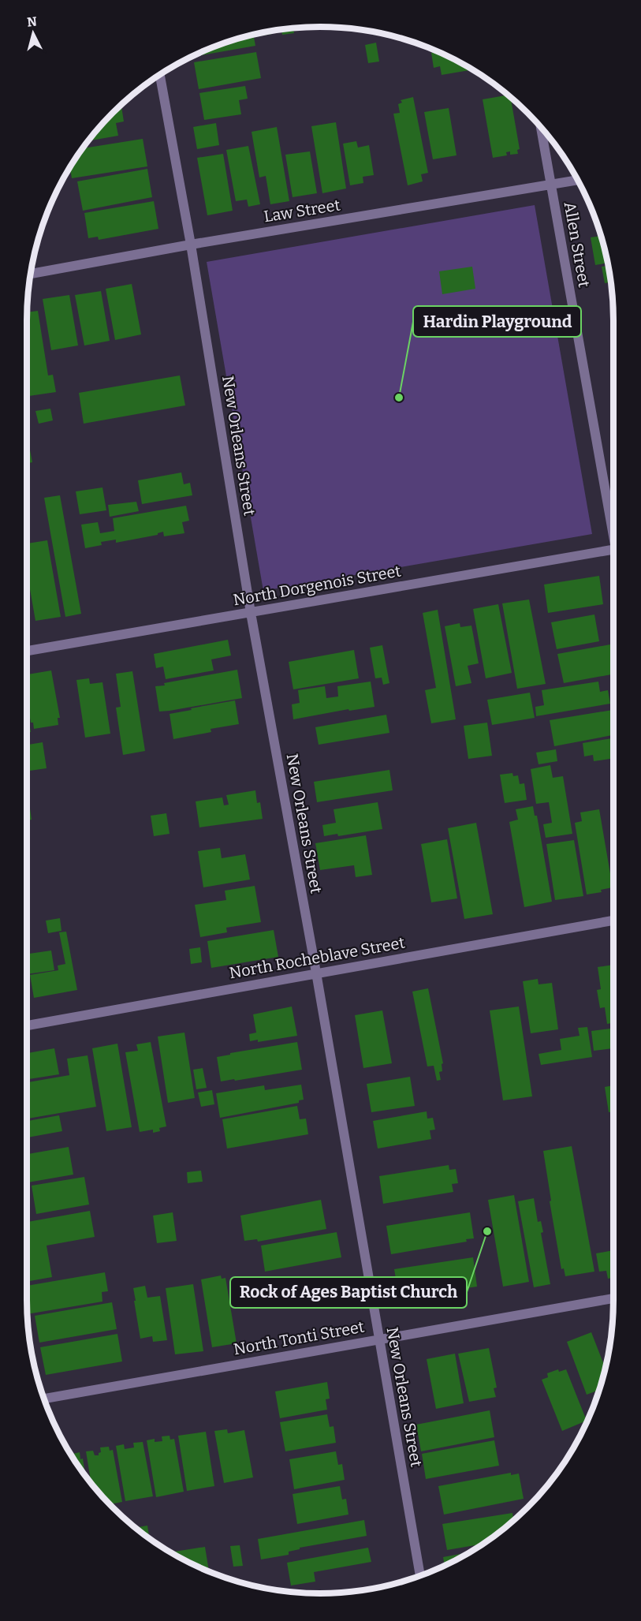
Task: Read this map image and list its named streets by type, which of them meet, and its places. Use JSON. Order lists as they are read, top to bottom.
{
  "streets": {
    "street": [
      "Law Street",
      "Allen Street",
      "New Orleans Street",
      "North Dorgenois Street",
      "North Rocheblave Street",
      "North Tonti Street"
    ]
  },
  "crossings": [
    ["Law Street", "Allen Street"],
    ["Law Street", "New Orleans Street"],
    ["New Orleans Street", "North Dorgenois Street"],
    ["New Orleans Street", "North Rocheblave Street"],
    ["New Orleans Street", "North Tonti Street"]
  ],
  "places": ["Hardin Playground", "Rock of Ages Baptist Church"],
  "north": "top"
}
